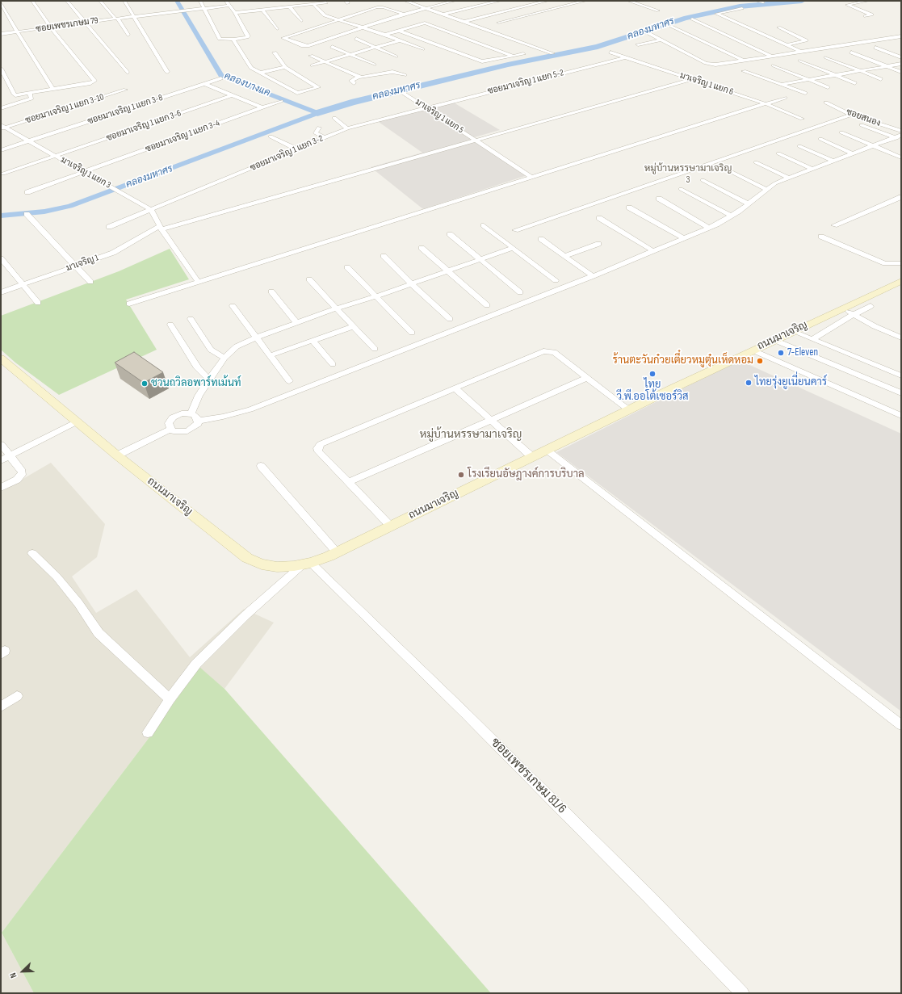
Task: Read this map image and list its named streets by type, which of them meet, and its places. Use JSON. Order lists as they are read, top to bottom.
{
  "streets": {
    "main road": ["ถนนมาเจริญ"],
    "street": [
      "ซอยเพชรเกษม 79",
      "ซอยมาเจริญ 1 แยก 5-2",
      "มาเจริญ 1 แยก 6",
      "ซอยมาเจริญ 1 แยก 3-10",
      "ซอยมาเจริญ 1 แยก 3-8",
      "มาเจริญ 1 แยก 5",
      "ซอยสนอง",
      "ซอยมาเจริญ 1 แยก 3-6",
      "ซอยมาเจริญ 1 แยก 3-4",
      "ซอยมาเจริญ 1 แยก 3-2",
      "มาเจริญ 1 แยก 3",
      "มาเจริญ 1",
      "ซอยเพชรเกษม 81/6"
    ]
  },
  "crossings": [
    ["ซอยมาเจริญ 1 แยก 5-2", "มาเจริญ 1 แยก 6"],
    ["ซอยมาเจริญ 1 แยก 5-2", "มาเจริญ 1 แยก 5"],
    ["ซอยมาเจริญ 1 แยก 5-2", "ซอยมาเจริญ 1 แยก 3-2"],
    ["มาเจริญ 1 แยก 6", "มาเจริญ 1"],
    ["ซอยมาเจริญ 1 แยก 3-10", "มาเจริญ 1 แยก 3"],
    ["ซอยมาเจริญ 1 แยก 3-8", "มาเจริญ 1 แยก 3"],
    ["มาเจริญ 1 แยก 5", "ซอยมาเจริญ 1 แยก 3-2"],
    ["มาเจริญ 1 แยก 5", "มาเจริญ 1"],
    ["ซอยมาเจริญ 1 แยก 3-6", "มาเจริญ 1 แยก 3"],
    ["ซอยมาเจริญ 1 แยก 3-4", "มาเจริญ 1 แยก 3"],
    ["ซอยมาเจริญ 1 แยก 3-2", "มาเจริญ 1 แยก 3"],
    ["ถนนมาเจริญ", "ซอยเพชรเกษม 81/6"]
  ],
  "districts": ["หมู่บ้านหรรษามาเจริญ 3", "หมู่บ้านหรรษามาเจริญ"],
  "water": ["คลองมหาศร", "คลองบางแค"],
  "places": [
    "7-Eleven",
    "ร้านตะวันก๋วยเตี๋ยวหมูตุ๋นเห็ดหอม",
    "ไทย วี.พี.ออโต้เซอร์วิส",
    "ไทยรุ่งยูเนี่ยนคาร์",
    "ชวนถวิลอพาร์ทเม้นท์",
    "โรงเรียนอัษฎางค์การบริบาล"
  ],
  "north": "bottom left"
}
